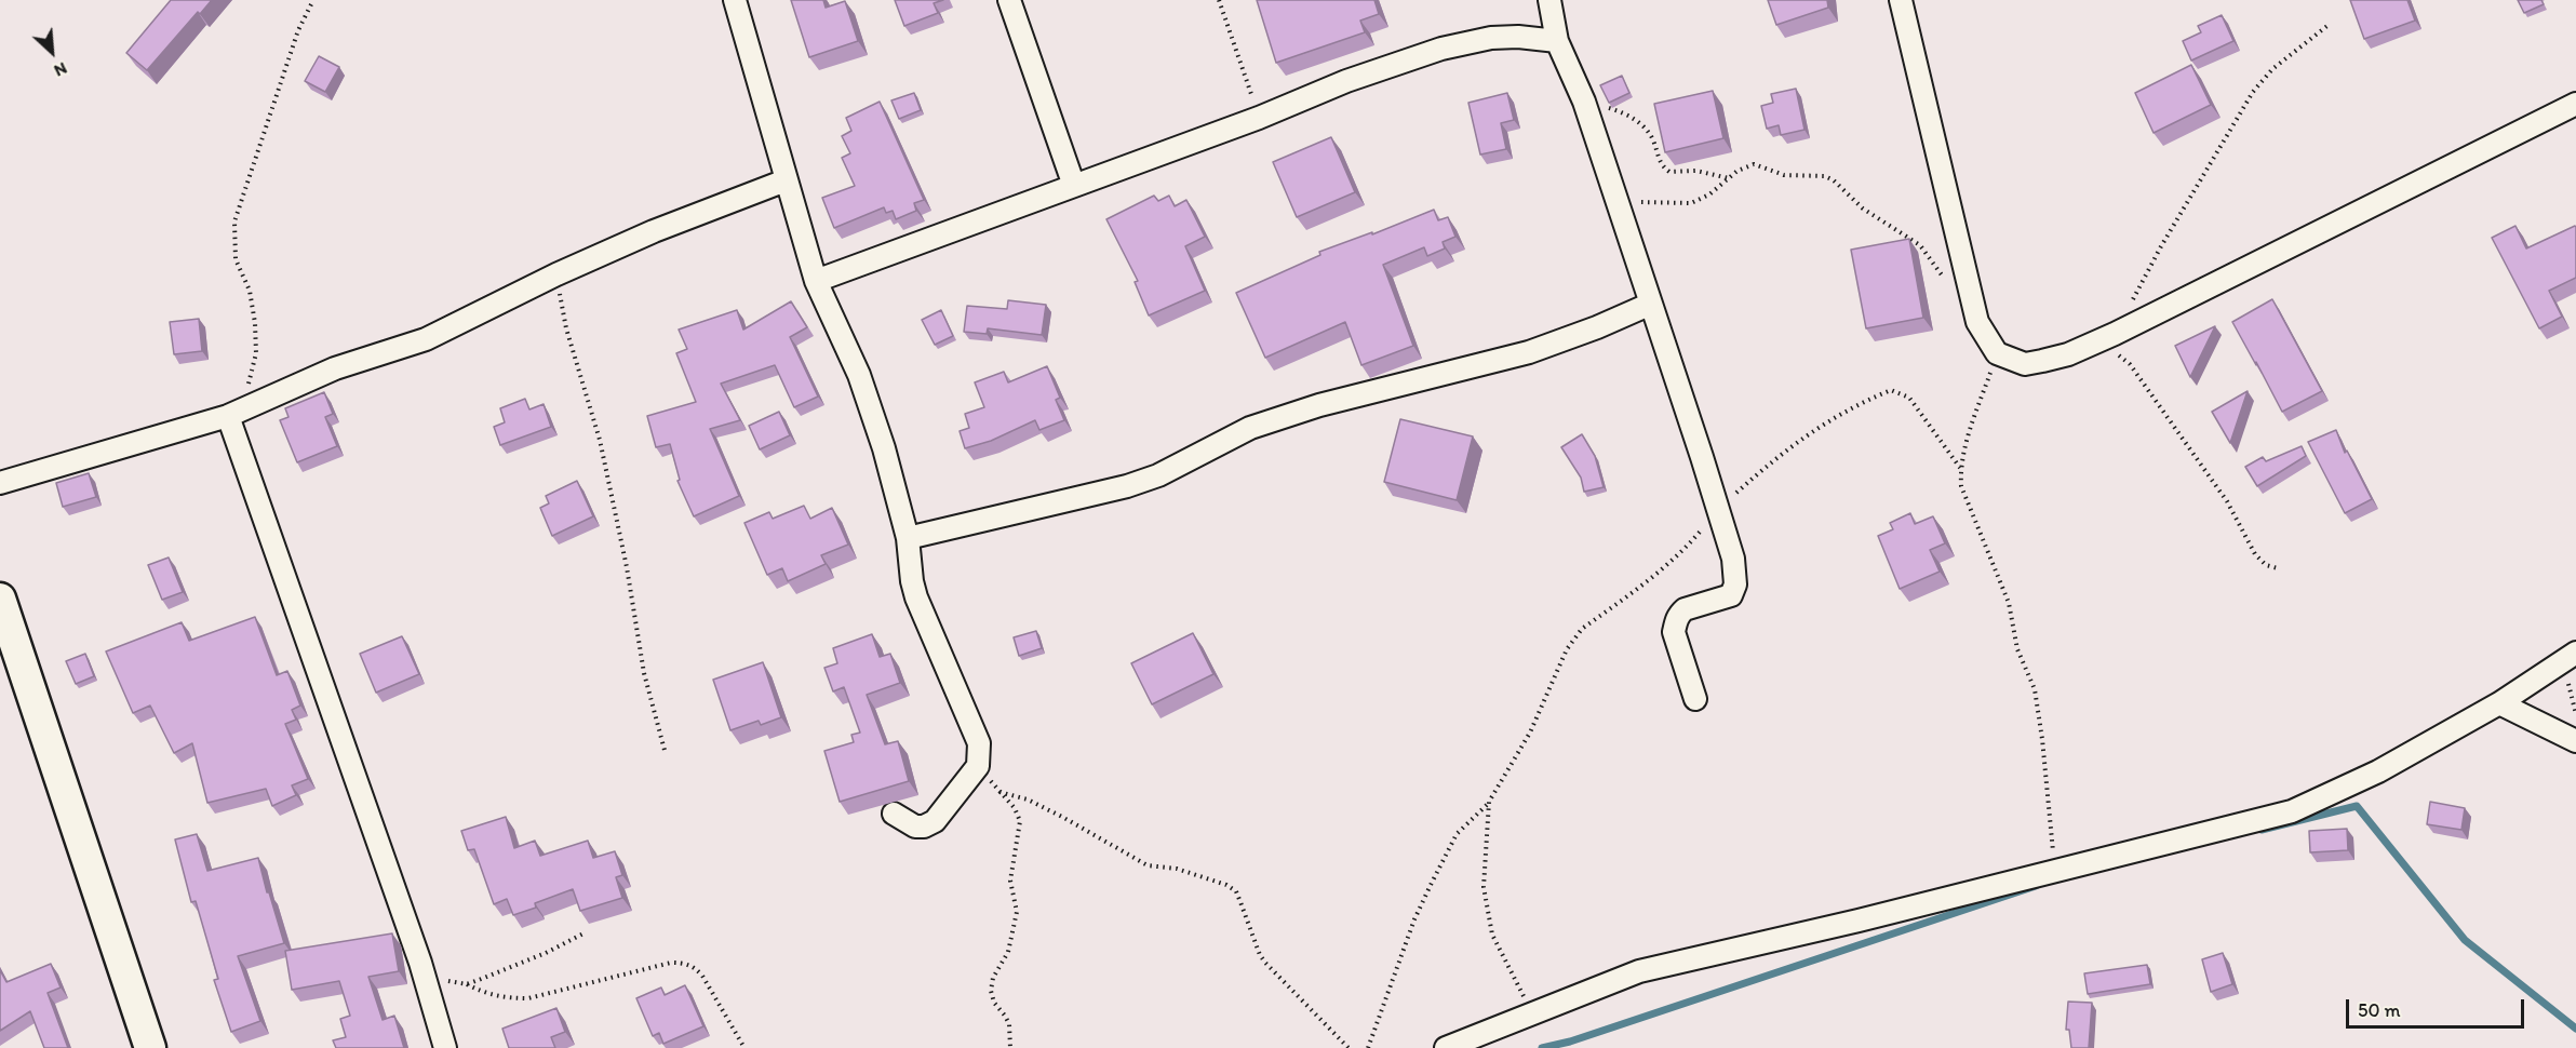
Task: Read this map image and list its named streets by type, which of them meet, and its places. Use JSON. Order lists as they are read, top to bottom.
{
  "scale_bar": "50 m",
  "north": "bottom right"
}
